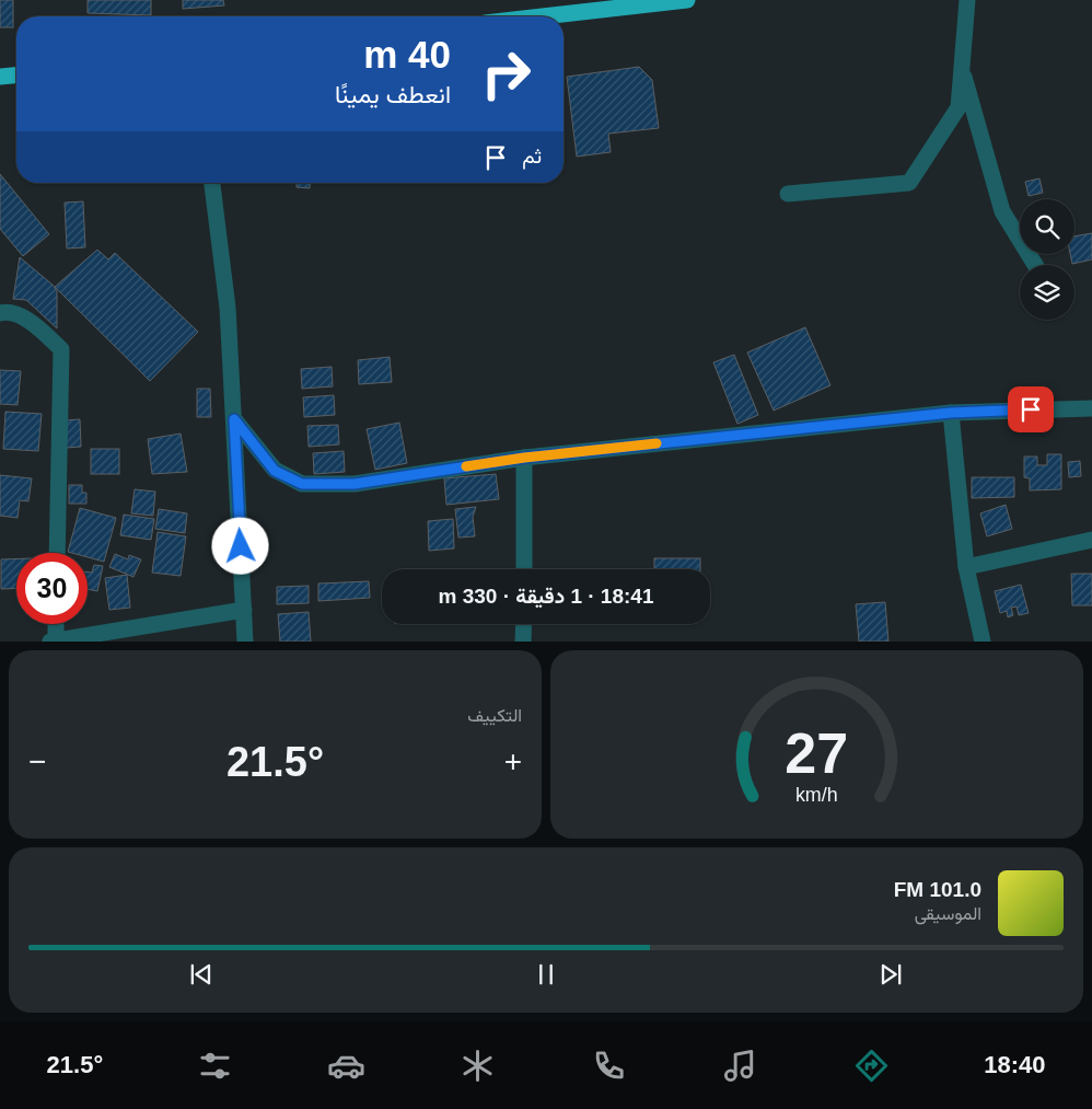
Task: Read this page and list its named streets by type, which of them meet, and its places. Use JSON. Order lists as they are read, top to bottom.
{
  "page": {
    "turn": ["40 m", "انعطف يمينًا"],
    "then": "ثم",
    "limit": "30",
    "trip": "18:41 · 1 دقيقة · 330 m",
    "tile": "التكييف",
    "heat": ["−", "21.5°", "+"],
    "song": ["101.0 FM", "الموسيقى"],
    "tabs": ["18:40", "21.5°"],
    "gauge": ["27", "km/h"]
  }
}
